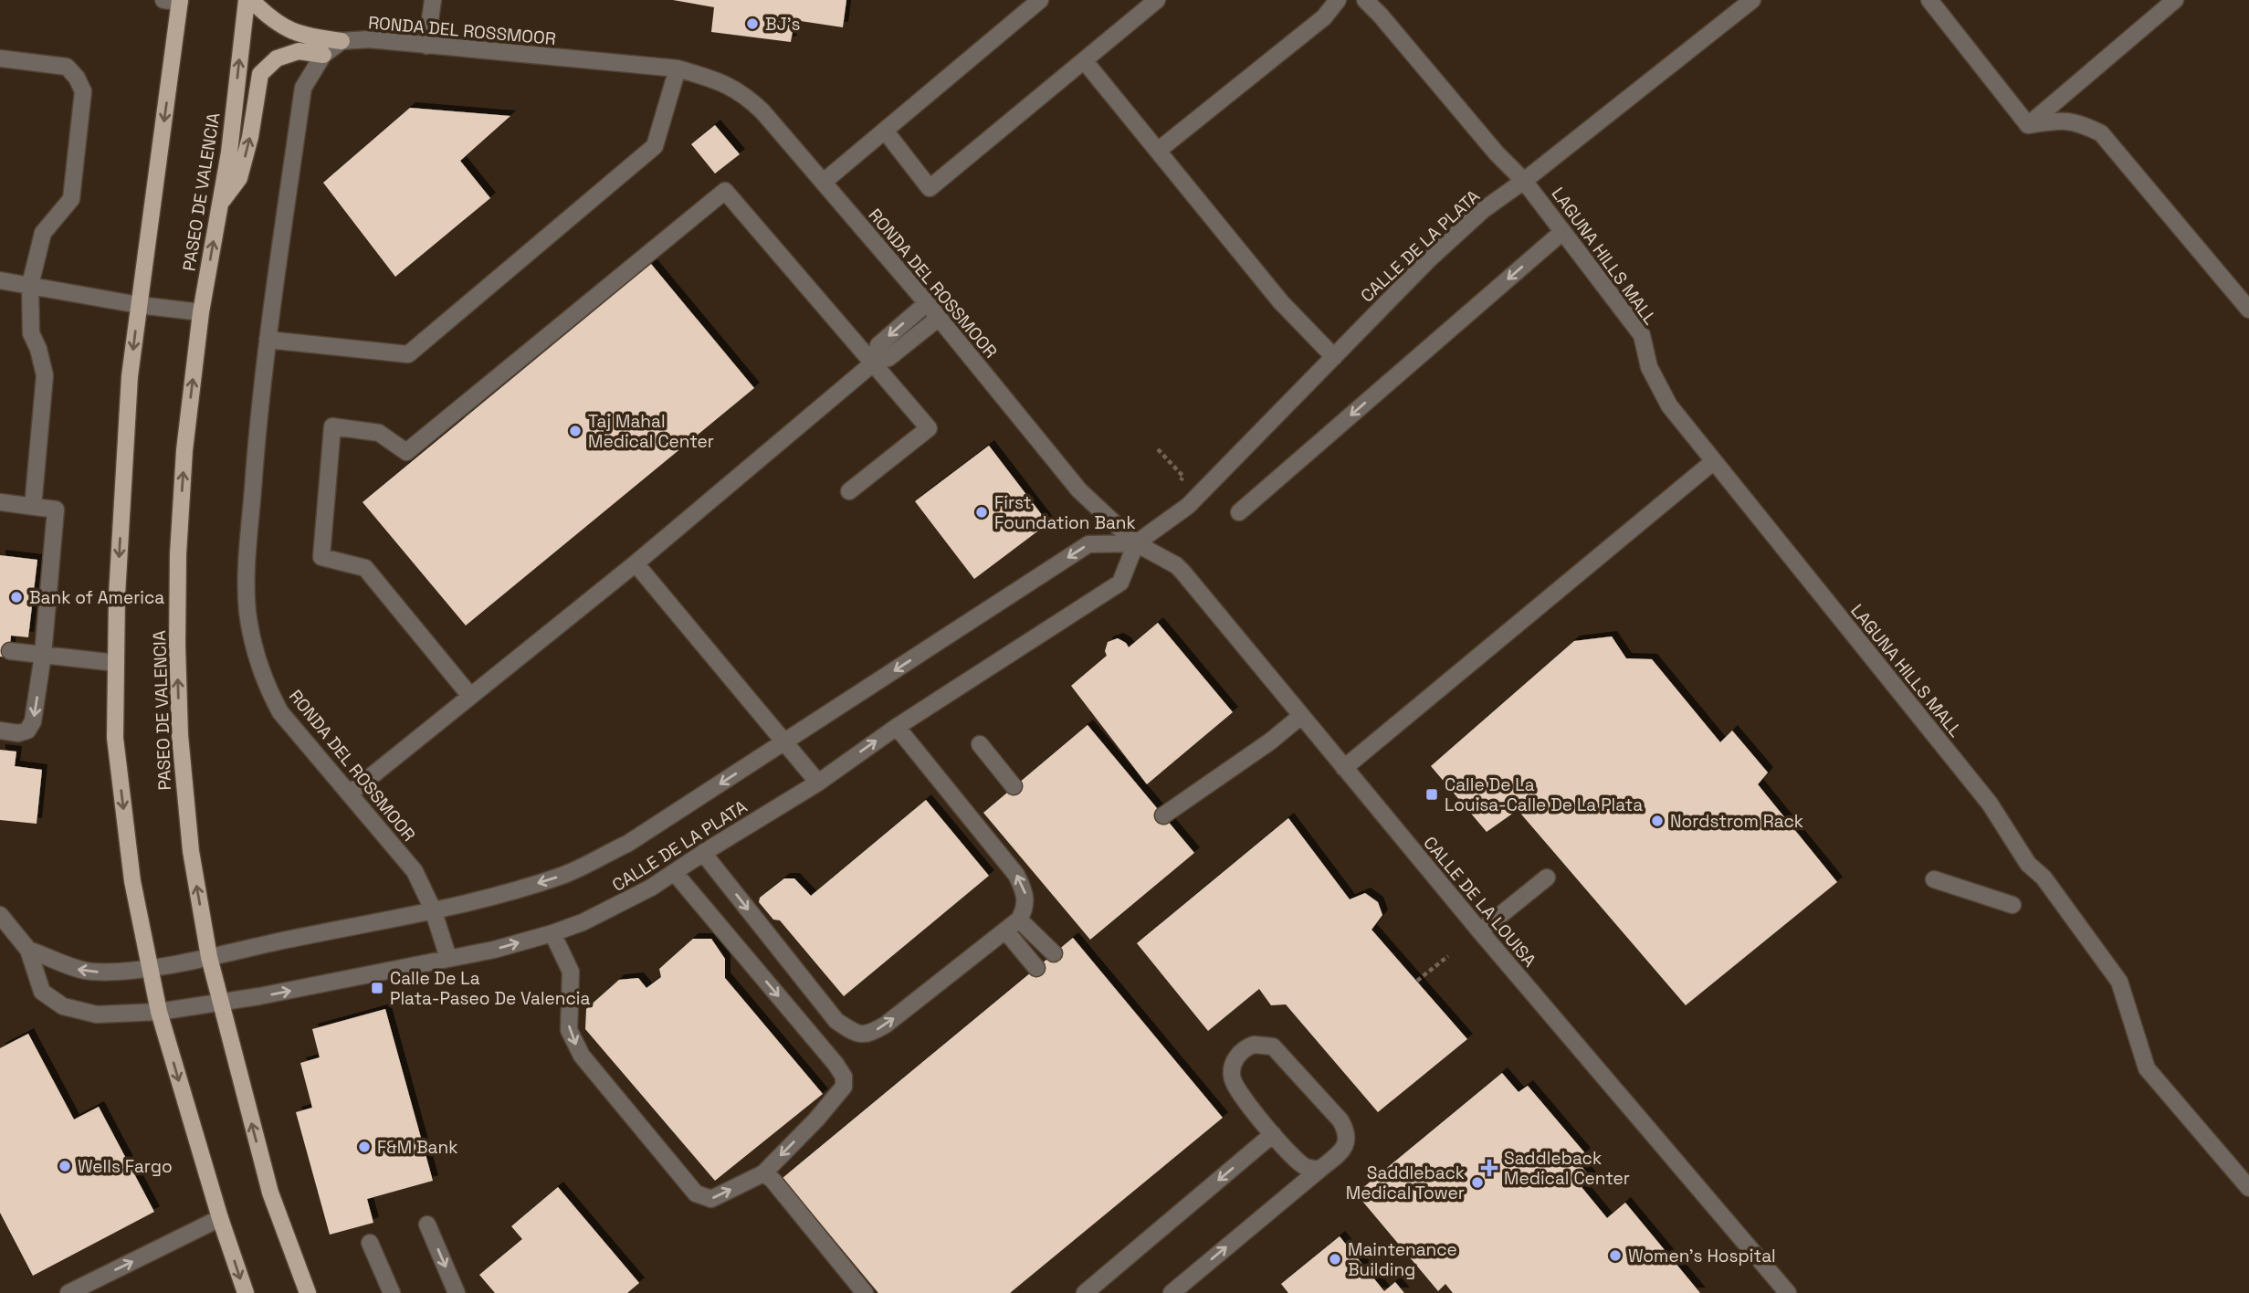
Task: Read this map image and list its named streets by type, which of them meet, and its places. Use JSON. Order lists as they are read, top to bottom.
{
  "streets": {
    "main road": ["PASEO DE VALENCIA"],
    "street": [
      "RONDA DEL ROSSMOOR",
      "CALLE DE LA PLATA",
      "LAGUNA HILLS MALL",
      "CALLE DE LA LOUISA"
    ]
  },
  "crossings": [
    ["RONDA DEL ROSSMOOR", "CALLE DE LA PLATA"],
    ["RONDA DEL ROSSMOOR", "CALLE DE LA LOUISA"],
    ["PASEO DE VALENCIA", "CALLE DE LA PLATA"],
    ["CALLE DE LA PLATA", "LAGUNA HILLS MALL"],
    ["CALLE DE LA PLATA", "CALLE DE LA LOUISA"]
  ],
  "places": {
    "other": [
      "BJ's",
      "Taj Mahal Medical Center",
      "First Foundation Bank",
      "Bank of America",
      "Nordstrom Rack",
      "F&M Bank",
      "Wells Fargo",
      "Saddleback Medical Tower",
      "Women's Hospital",
      "Maintenance Building"
    ],
    "transit": ["Calle De La Louisa-Calle De La Plata", "Calle De La Plata-Paseo De Valencia"],
    "health": ["Saddleback Medical Center"]
  }
}
